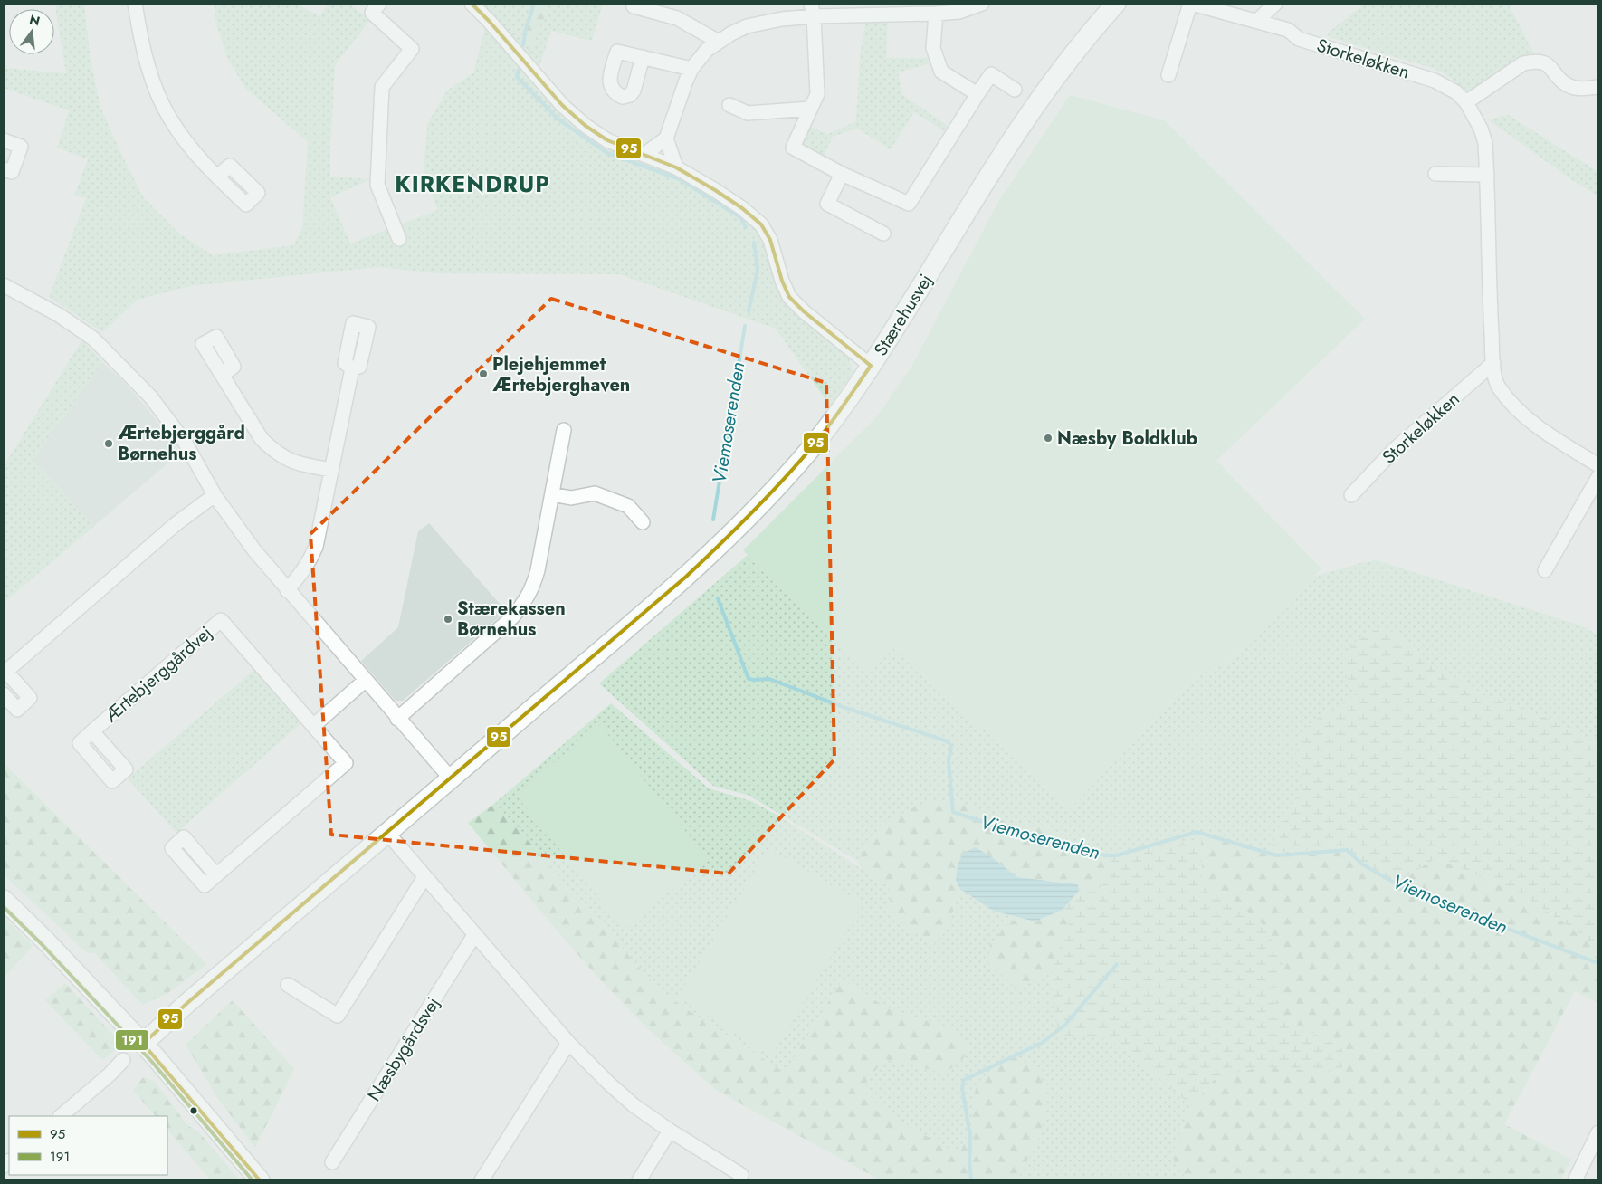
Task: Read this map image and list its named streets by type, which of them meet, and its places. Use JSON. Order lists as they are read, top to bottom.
{
  "streets": {
    "street": [
      "Storkeløkken",
      "Stærehusvej",
      "Ærtebjerggårdvej",
      "Næsbygårdsvej"
    ]
  },
  "districts": ["KIRKENDRUP"],
  "water": ["Viemoserenden"],
  "places": [
    "Plejehjemmet Ærtebjerghaven",
    "Næsby Boldklub",
    "Ærtebjerggård Børnehus",
    "Stærekassen Børnehus"
  ],
  "lines": ["transit line 95", "transit line 191"],
  "legend": ["95", "191"],
  "north": "top"
}
